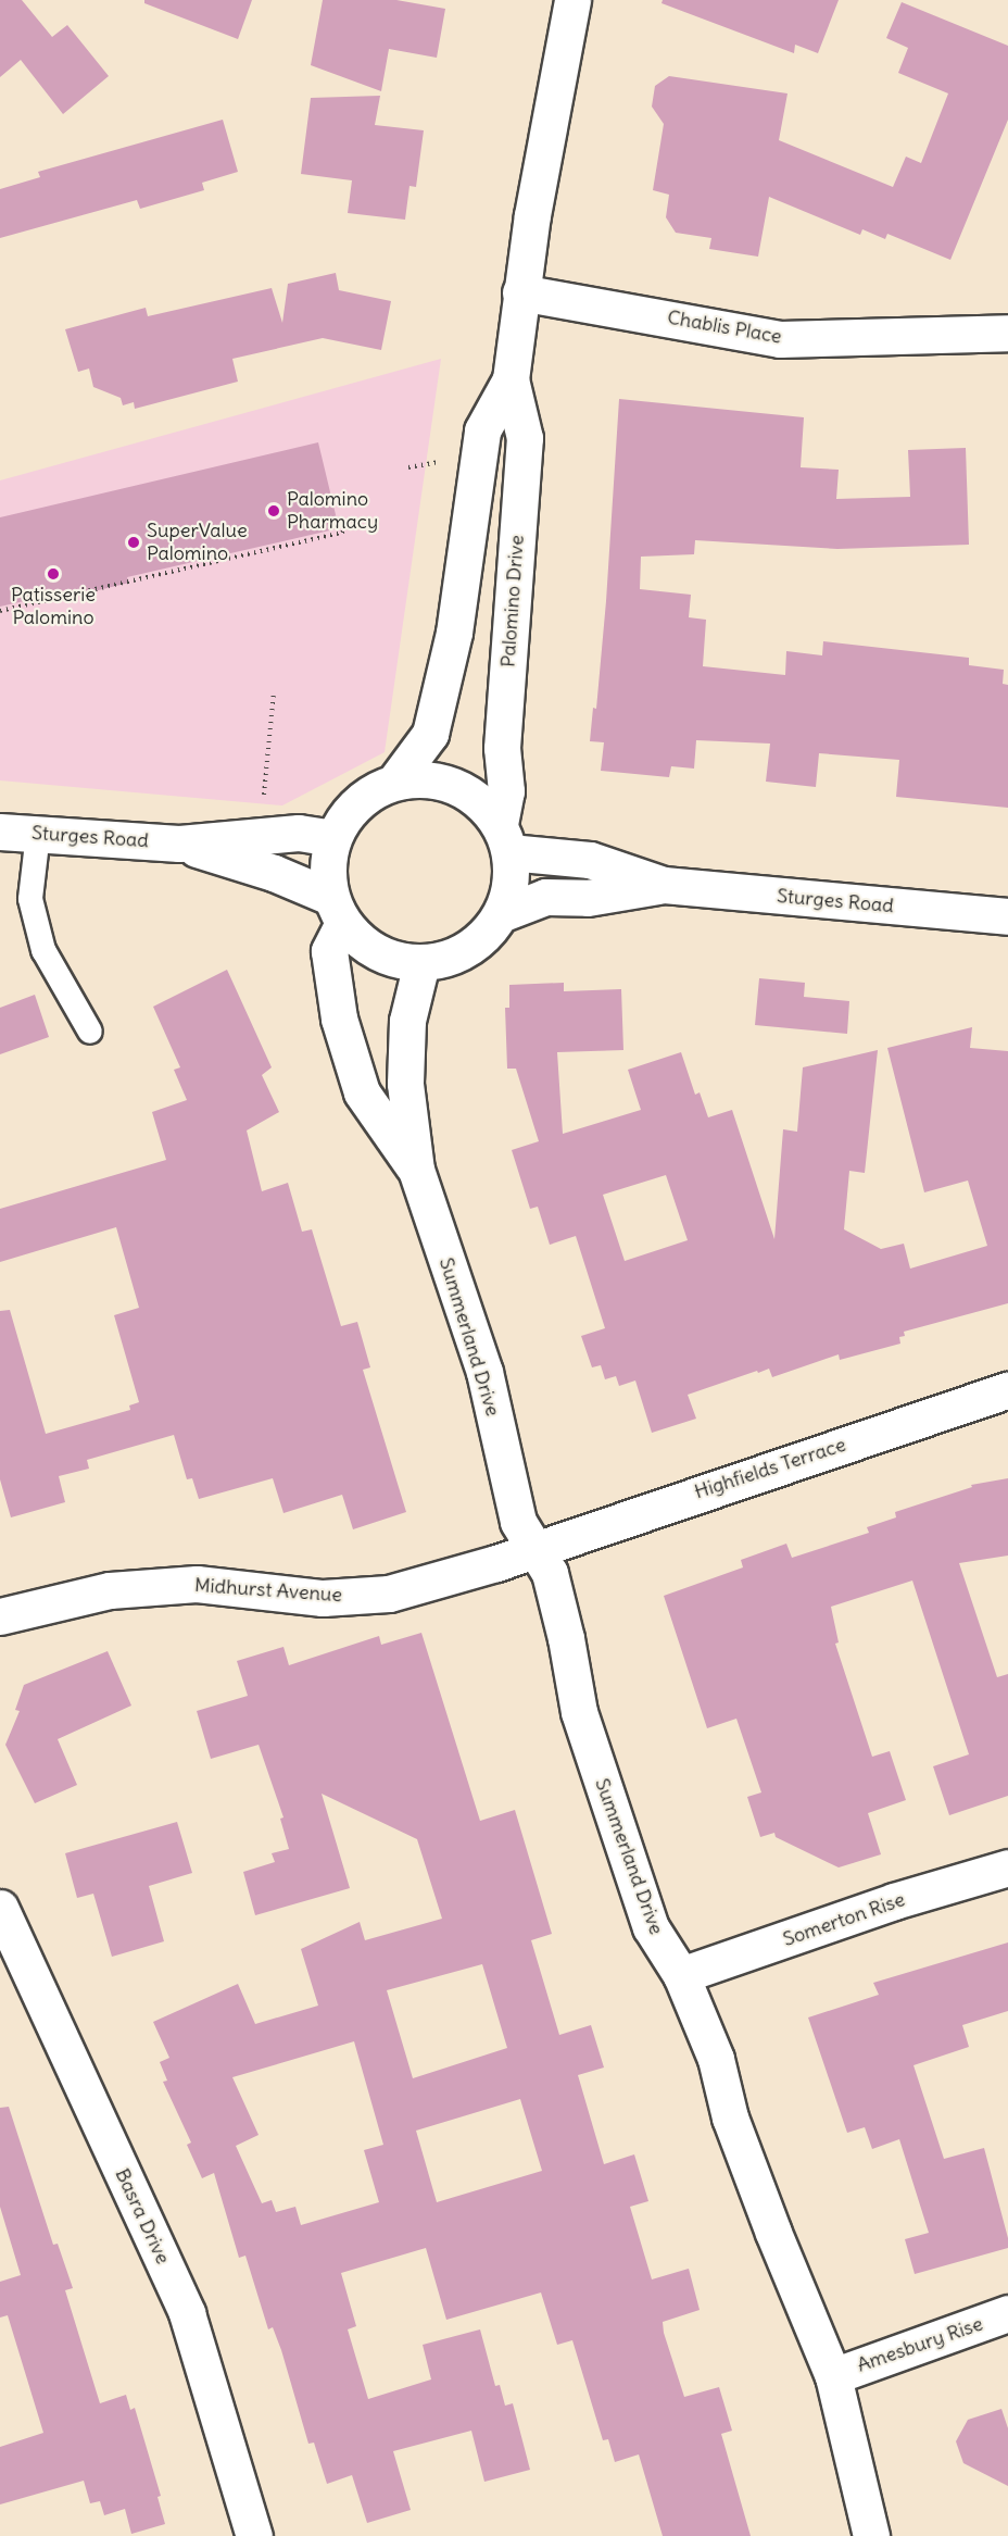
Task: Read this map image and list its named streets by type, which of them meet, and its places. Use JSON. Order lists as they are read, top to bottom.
{
  "streets": {
    "main road": [
      "Chablis Place",
      "Palomino Drive",
      "Sturges Road",
      "Summerland Drive",
      "Highfields Terrace",
      "Midhurst Avenue",
      "Somerton Rise",
      "Basra Drive",
      "Amesbury Rise"
    ]
  },
  "crossings": [
    ["Chablis Place", "Palomino Drive"],
    ["Palomino Drive", "Sturges Road"],
    ["Palomino Drive", "Summerland Drive"],
    ["Sturges Road", "Summerland Drive"],
    ["Summerland Drive", "Highfields Terrace"],
    ["Summerland Drive", "Midhurst Avenue"],
    ["Summerland Drive", "Somerton Rise"],
    ["Summerland Drive", "Amesbury Rise"],
    ["Highfields Terrace", "Midhurst Avenue"]
  ],
  "places": ["Palomino Pharmacy", "SuperValue Palomino", "Patisserie Palomino"]
}
